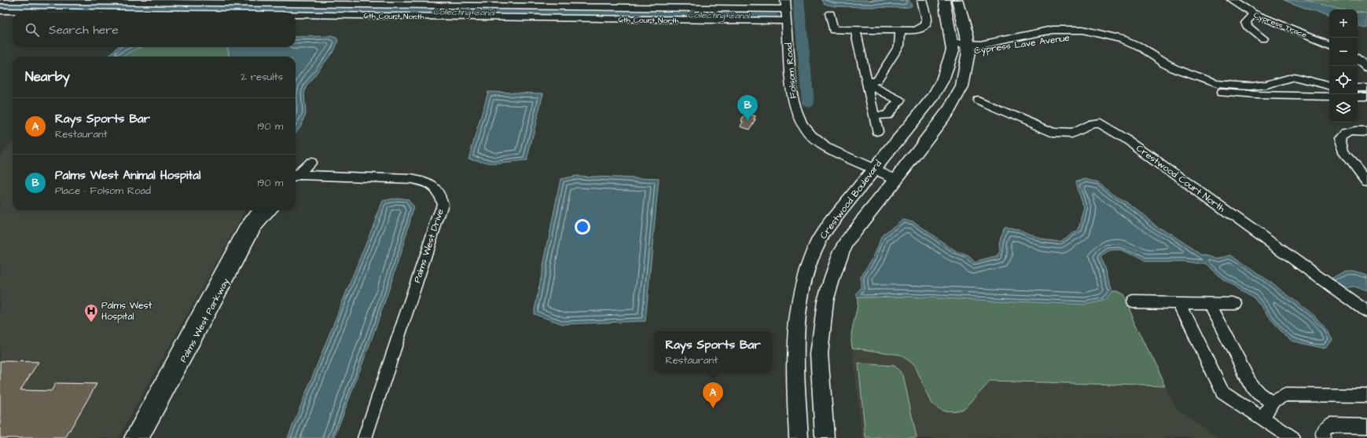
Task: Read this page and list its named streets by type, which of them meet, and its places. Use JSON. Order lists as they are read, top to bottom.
{
  "streets": {
    "main road": ["Crestwood Boulevard"],
    "street": [
      "6th Court North",
      "Cypress Trace",
      "Cypress Lave Avenue",
      "Folsom Road",
      "Crestwood Court North",
      "Palms West Drive",
      "Palms West Parkway"
    ]
  },
  "crossings": [
    ["6th Court North", "Folsom Road"],
    ["Cypress Lave Avenue", "Crestwood Boulevard"],
    ["Folsom Road", "Crestwood Boulevard"]
  ],
  "water": ["Collecting Canal"],
  "places": {
    "hospital": ["Palms West Hospital"]
  },
  "page": {
    "map_buttons": ["+", "−"],
    "search": "Search here",
    "heading": ["Nearby", "2 results"],
    "pins": ["B", "A"],
    "list": [
      {
        "mark": "A",
        "name": "Rays Sports Bar",
        "note": "Restaurant",
        "value": "190 m"
      },
      {
        "mark": "B",
        "name": "Palms West Animal Hospital",
        "note": "Place · Folsom Road",
        "value": "190 m"
      }
    ],
    "popup": ["Rays Sports Bar", "Restaurant"]
  }
}
